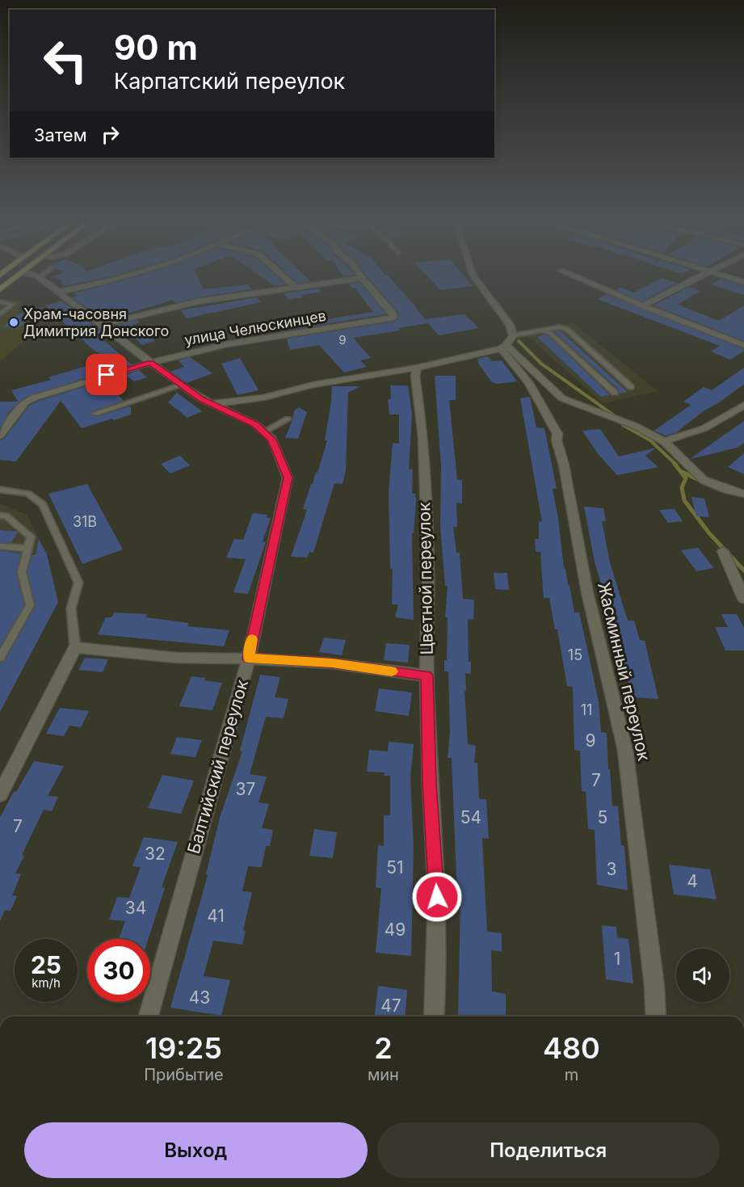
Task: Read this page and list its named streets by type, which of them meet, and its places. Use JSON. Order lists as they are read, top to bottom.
{
  "streets": {
    "street": [
      "улица Челюскинцев",
      "Цветной переулок",
      "Жасминный переулок",
      "Балтийский переулок"
    ]
  },
  "crossings": [
    ["улица Челюскинцев", "Балтийский переулок"]
  ],
  "places": ["Храм-часовня Димитрия Донского"],
  "house_numbers": [
    "9",
    "31В",
    "15",
    "11",
    "9",
    "7",
    "37",
    "54",
    "5",
    "7",
    "32",
    "51",
    "3",
    "4",
    "34",
    "41",
    "49",
    "1",
    "43",
    "47"
  ],
  "page": {
    "turn": ["90 m", "Карпатский переулок"],
    "then": "Затем",
    "speed": "25 km/h",
    "limit": "30",
    "eta": [
      "19:25",
      "Прибытие",
      "2",
      "мин",
      "480",
      "m"
    ],
    "buttons": ["Выход", "Поделиться"]
  }
}
